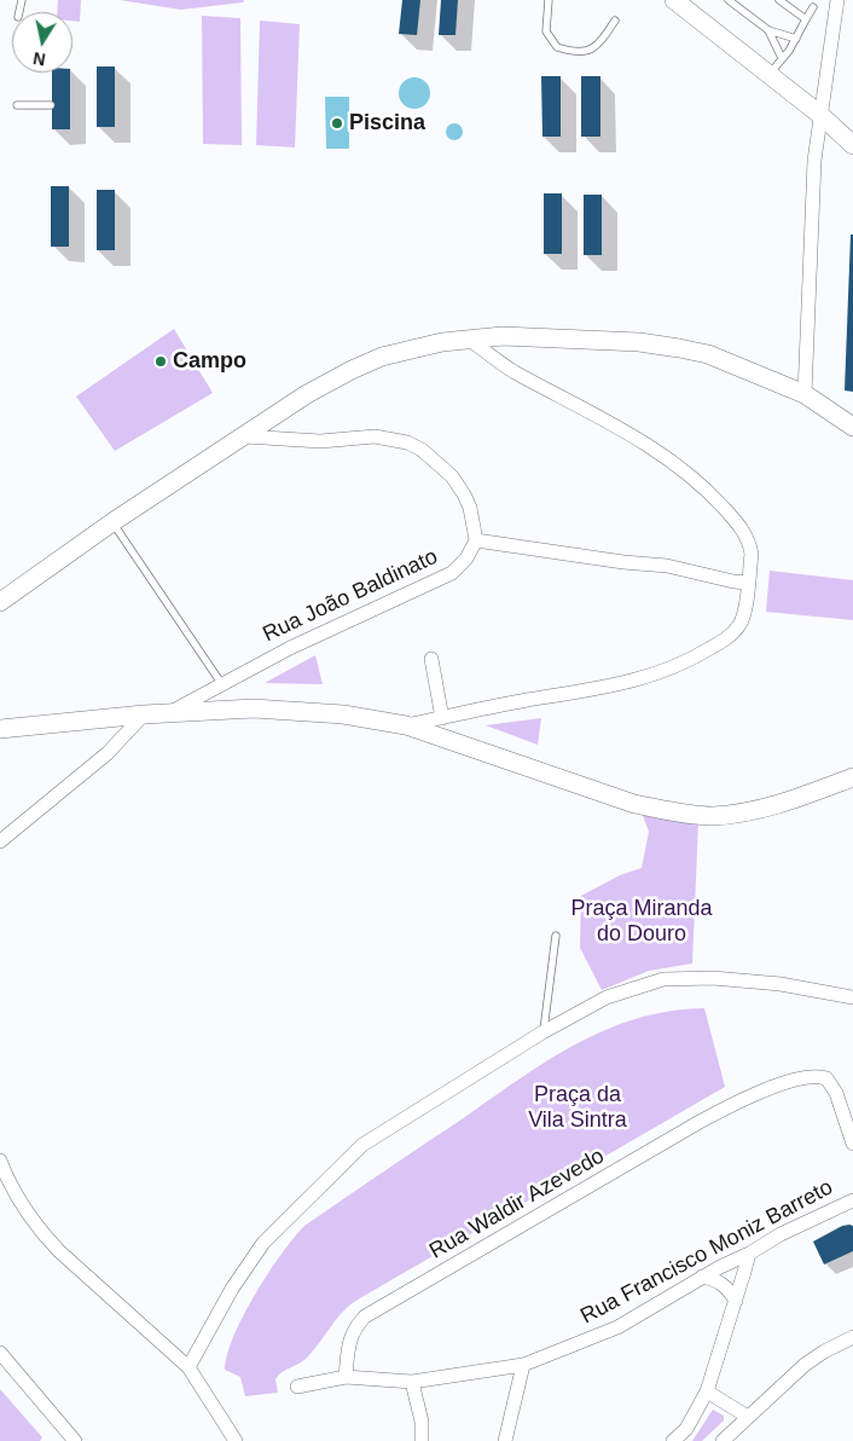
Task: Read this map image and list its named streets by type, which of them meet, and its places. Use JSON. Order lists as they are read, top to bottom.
{
  "streets": {
    "street": ["Rua João Baldinato", "Rua Waldir Azevedo", "Rua Francisco Moniz Barreto"]
  },
  "crossings": [
    ["Rua Waldir Azevedo", "Rua Francisco Moniz Barreto"]
  ],
  "parks": ["Praça Miranda do Douro", "Praça da Vila Sintra"],
  "places": ["Piscina", "Campo"],
  "north": "bottom"
}
